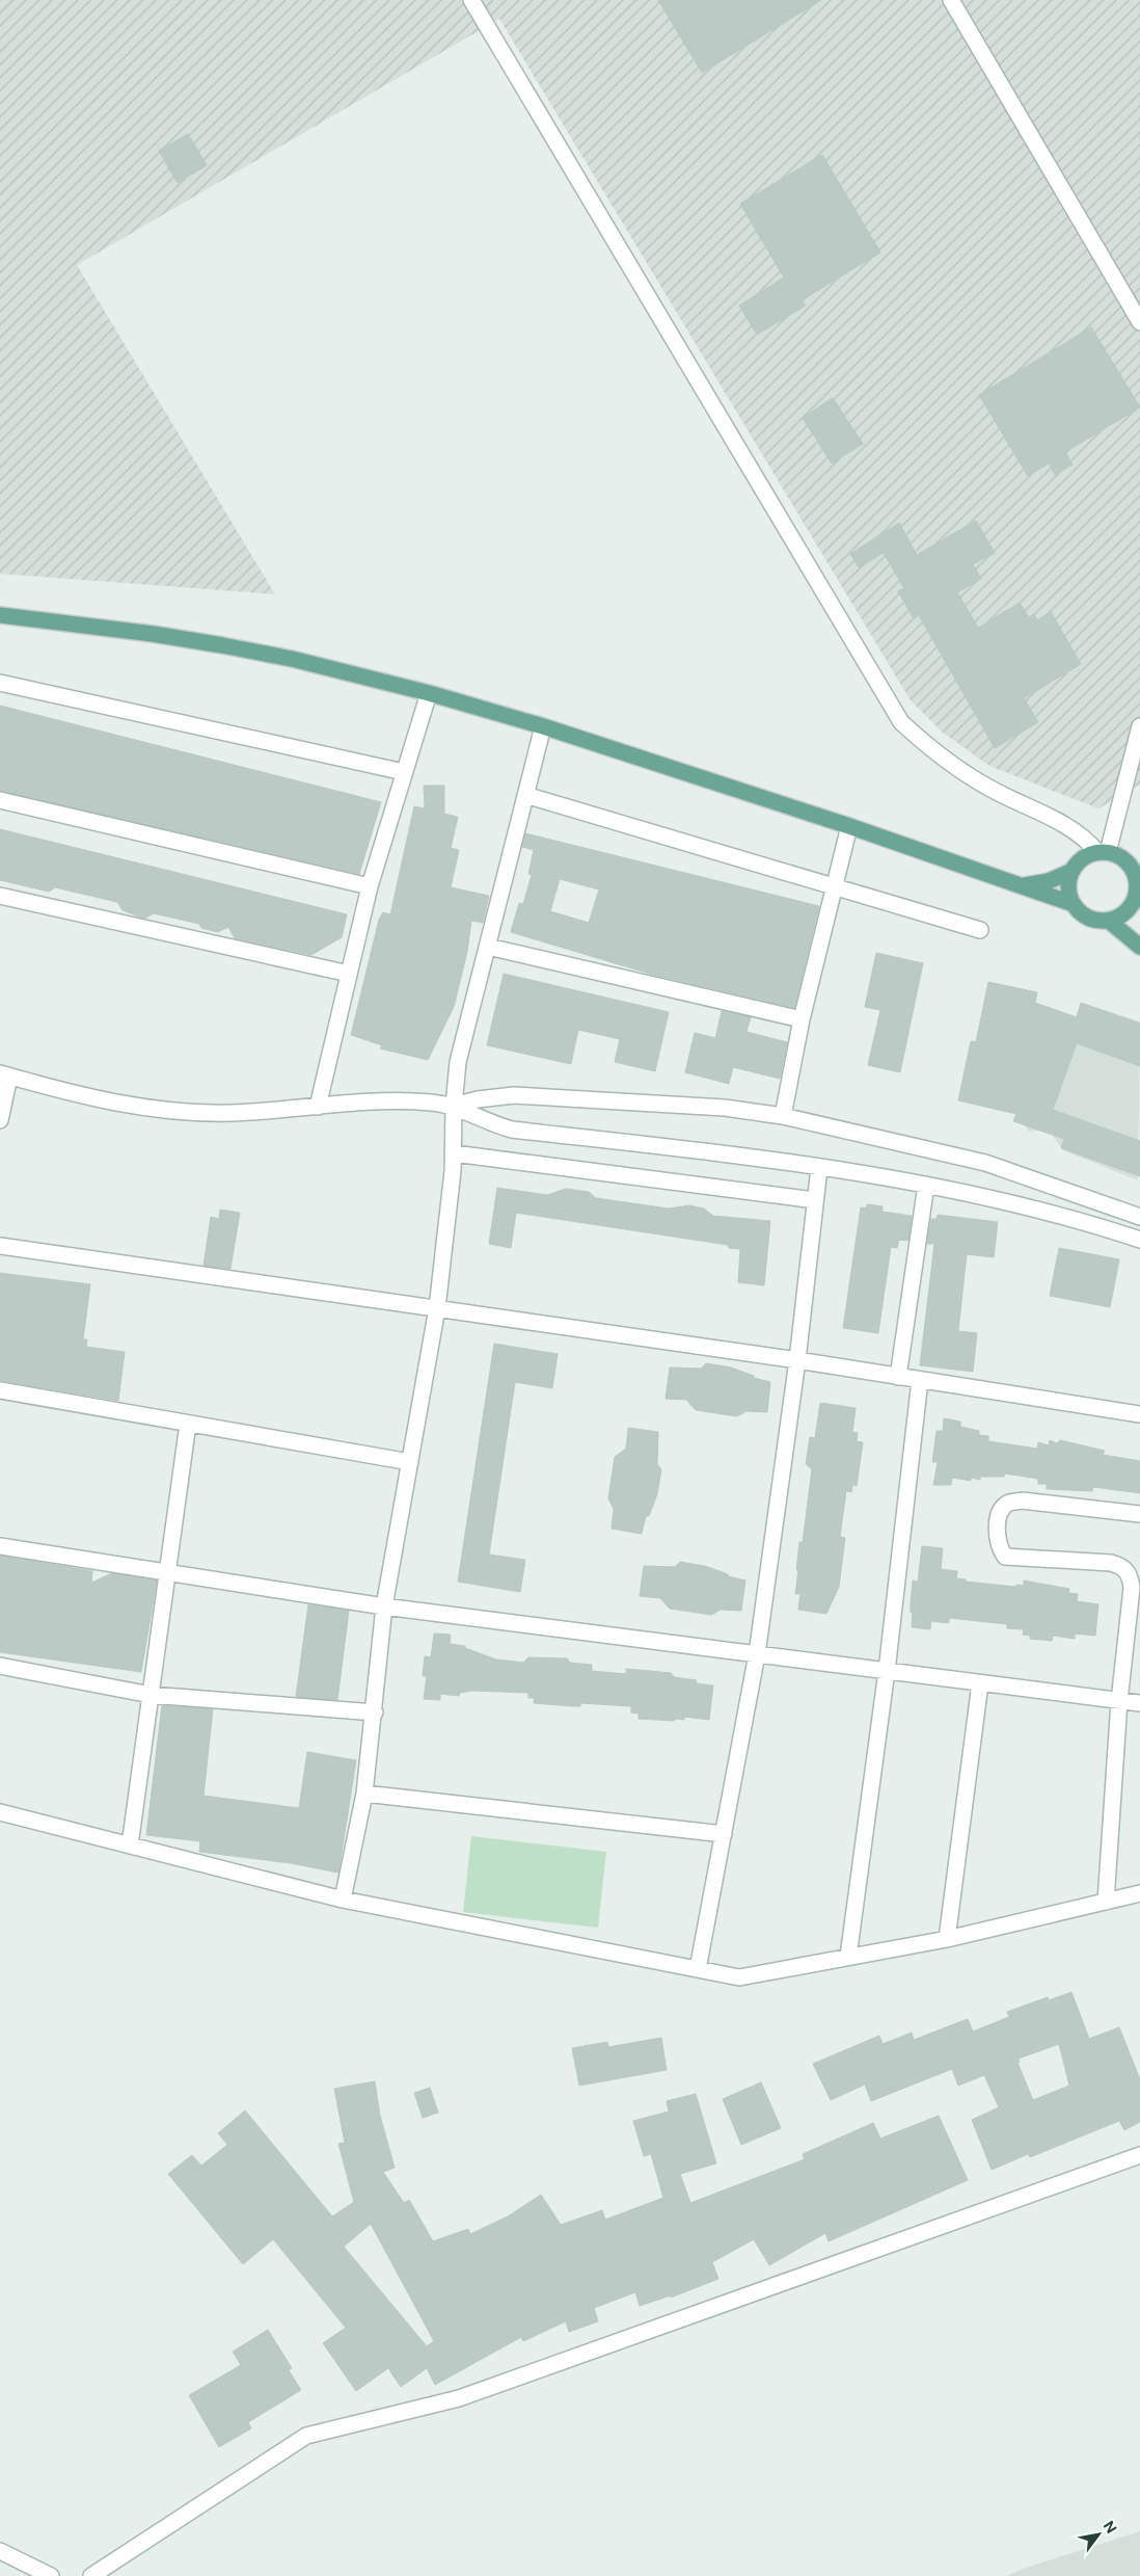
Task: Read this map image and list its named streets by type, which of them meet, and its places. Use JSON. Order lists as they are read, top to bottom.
{
  "north": "top right"
}
